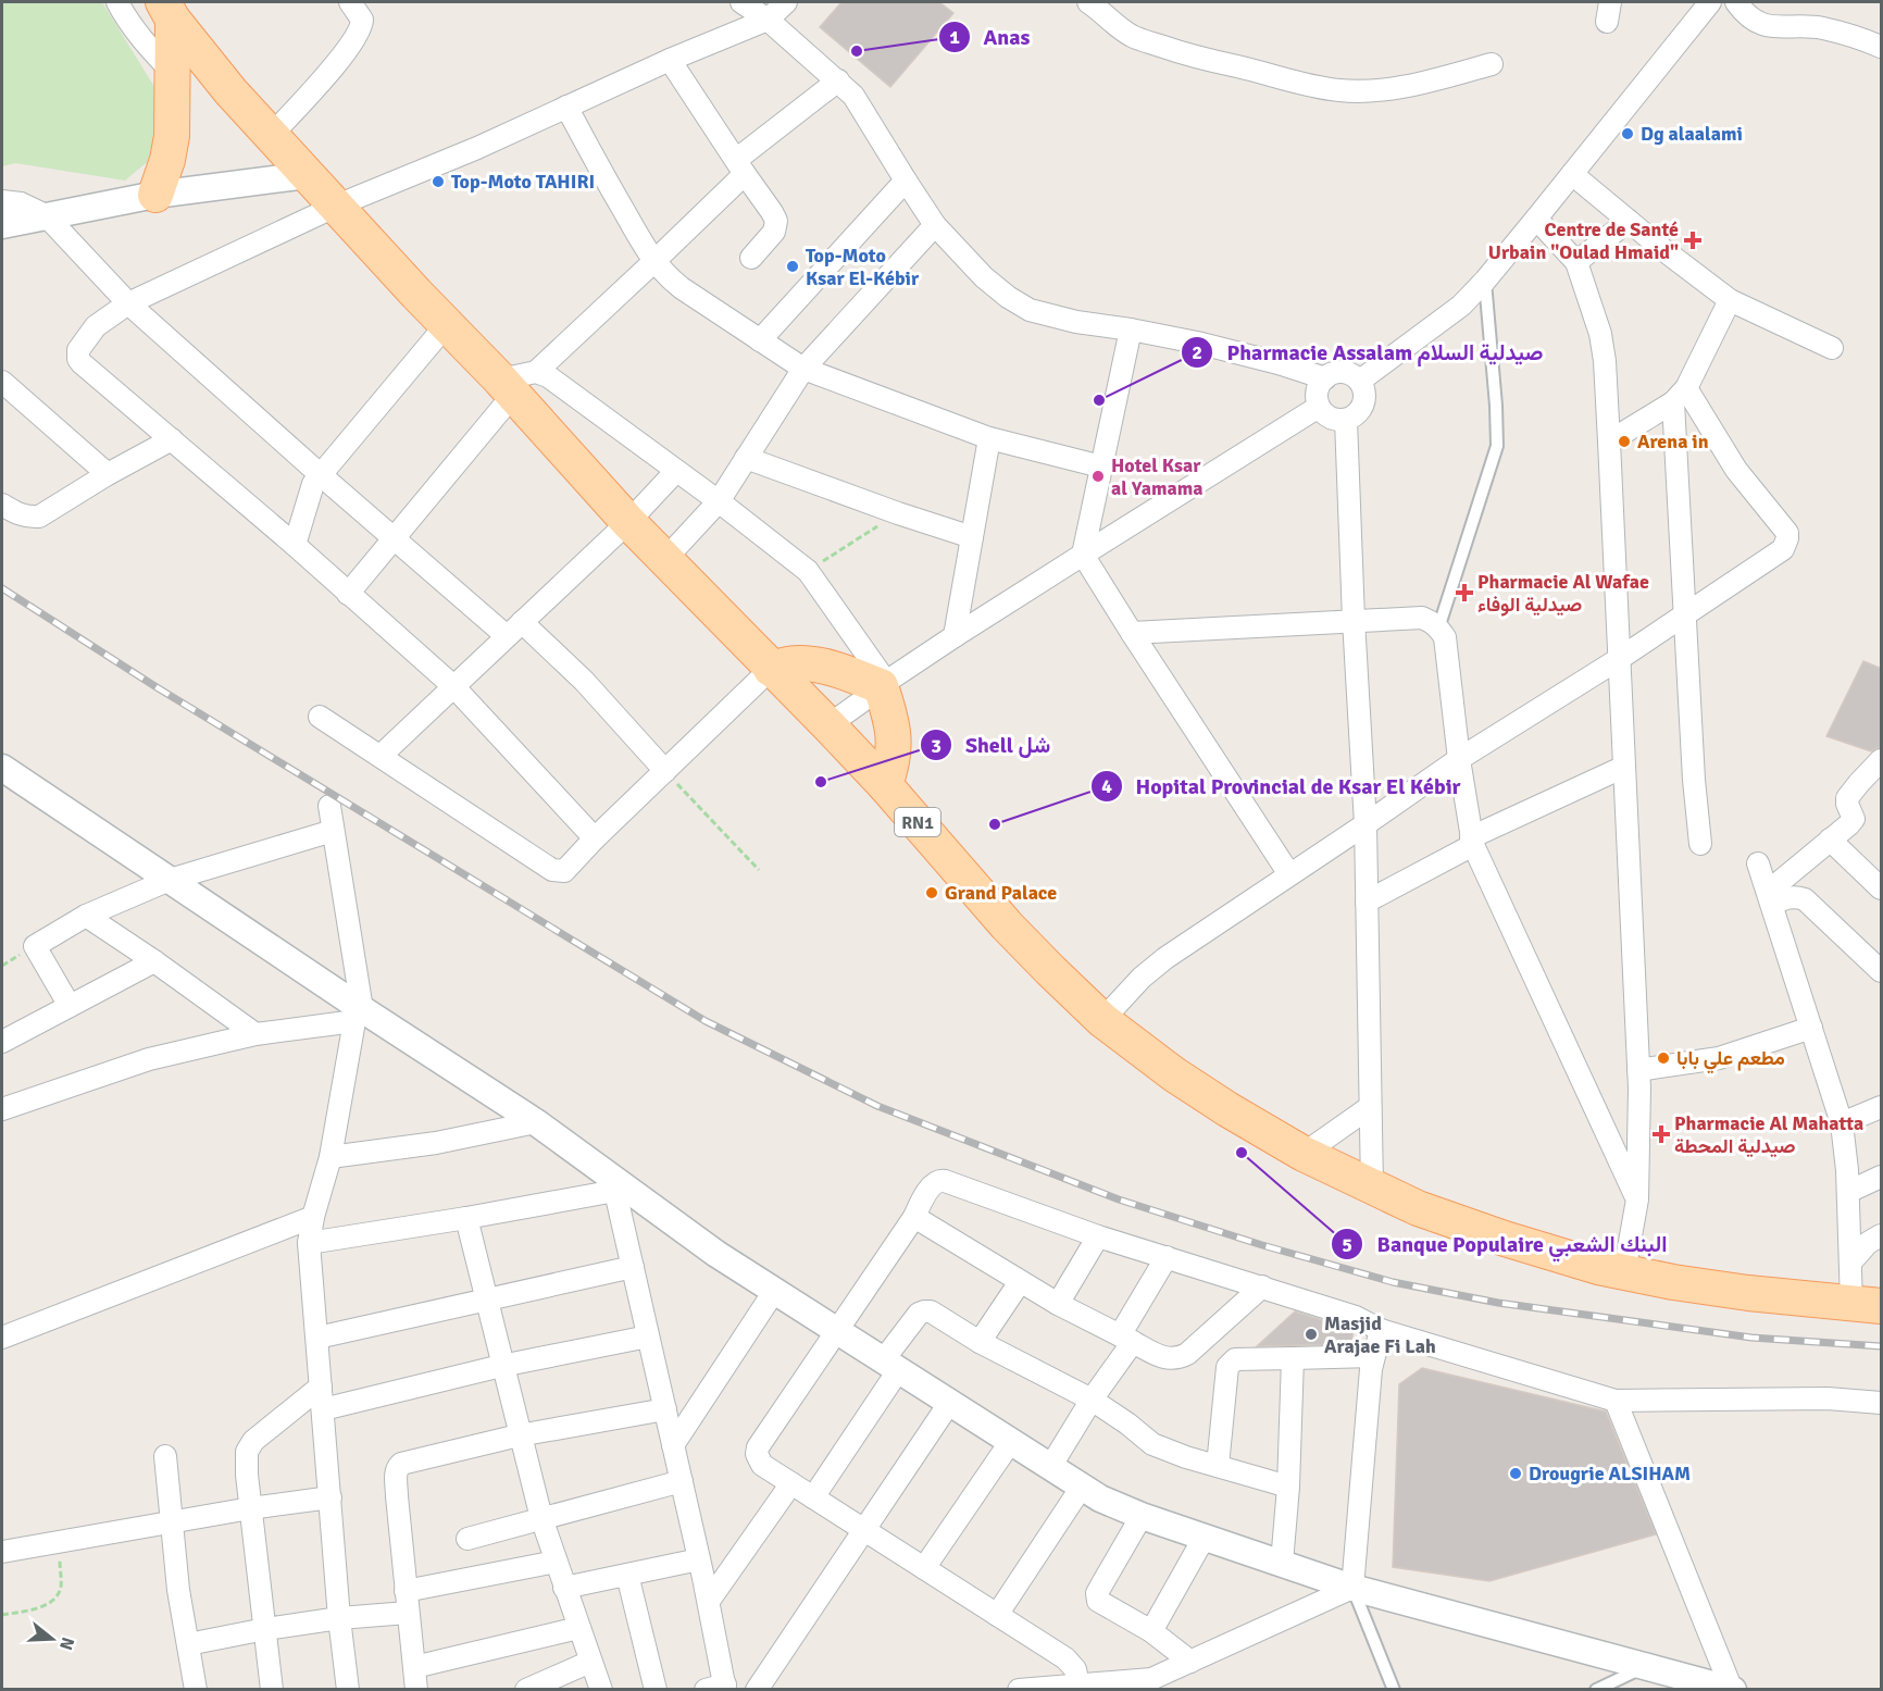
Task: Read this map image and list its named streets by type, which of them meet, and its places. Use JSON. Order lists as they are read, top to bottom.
{
  "streets": {
    "main road": ["RN1"]
  },
  "places": {
    "other": [
      "Anas",
      "Dg alaalami",
      "Top-Moto TAHIRI",
      "Top-Moto Ksar El-Kébir",
      "Pharmacie Assalam صيدلية السلام",
      "Arena in",
      "Hotel Ksar al Yamama",
      "Shell شل",
      "Hopital Provincial de Ksar El Kébir",
      "Grand Palace",
      "مطعم علي بابا",
      "Banque Populaire البنك الشعبي",
      "Masjid Arajae Fi Lah",
      "Drougrie ALSIHAM"
    ],
    "health": ["Centre de Santé Urbain \"Oulad Hmaid\"", "Pharmacie Al Wafae صيدلية الوفاء", "Pharmacie Al Mahatta صيدلية المحطة"]
  },
  "north": "right"
}
